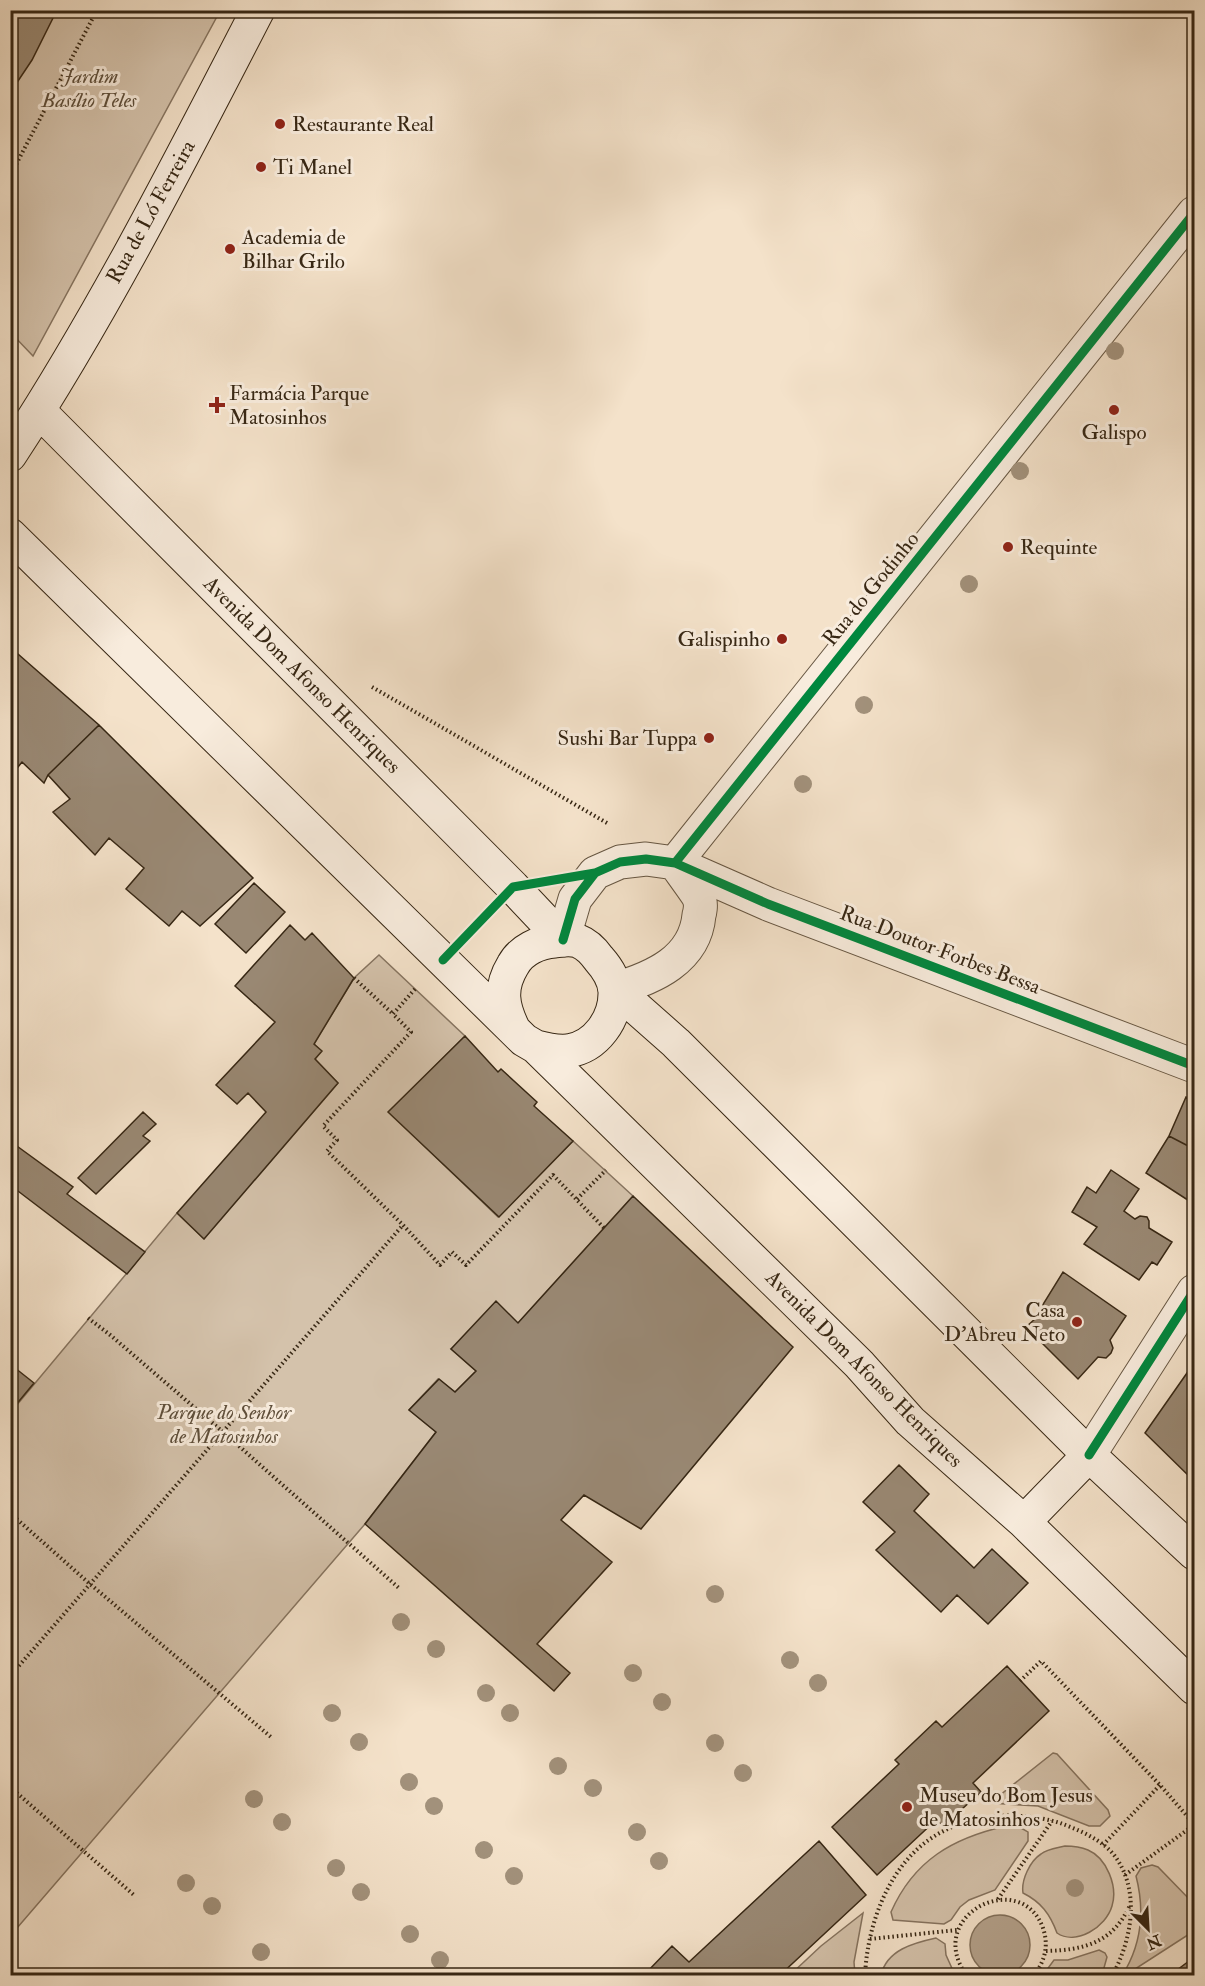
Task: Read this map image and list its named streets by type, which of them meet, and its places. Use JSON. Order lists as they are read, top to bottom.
{
  "streets": {
    "main road": [
      "Rua de Ló Ferreira",
      "Rua do Godinho",
      "Avenida Dom Afonso Henriques",
      "Rua Doutor Forbes Bessa"
    ]
  },
  "crossings": [
    ["Rua de Ló Ferreira", "Avenida Dom Afonso Henriques"],
    ["Rua do Godinho", "Avenida Dom Afonso Henriques"],
    ["Rua do Godinho", "Rua Doutor Forbes Bessa"],
    ["Avenida Dom Afonso Henriques", "Rua Doutor Forbes Bessa"]
  ],
  "parks": ["Jardim Basílio Teles", "Parque do Senhor de Matosinhos"],
  "places": {
    "other": [
      "Restaurante Real",
      "Ti Manel",
      "Academia de Bilhar Grilo",
      "Galispo",
      "Requinte",
      "Galispinho",
      "Sushi Bar Tuppa",
      "Casa D'Abreu Neto",
      "Museu do Bom Jesus de Matosinhos"
    ],
    "health": ["Farmácia Parque Matosinhos"]
  },
  "north": "bottom right"
}
